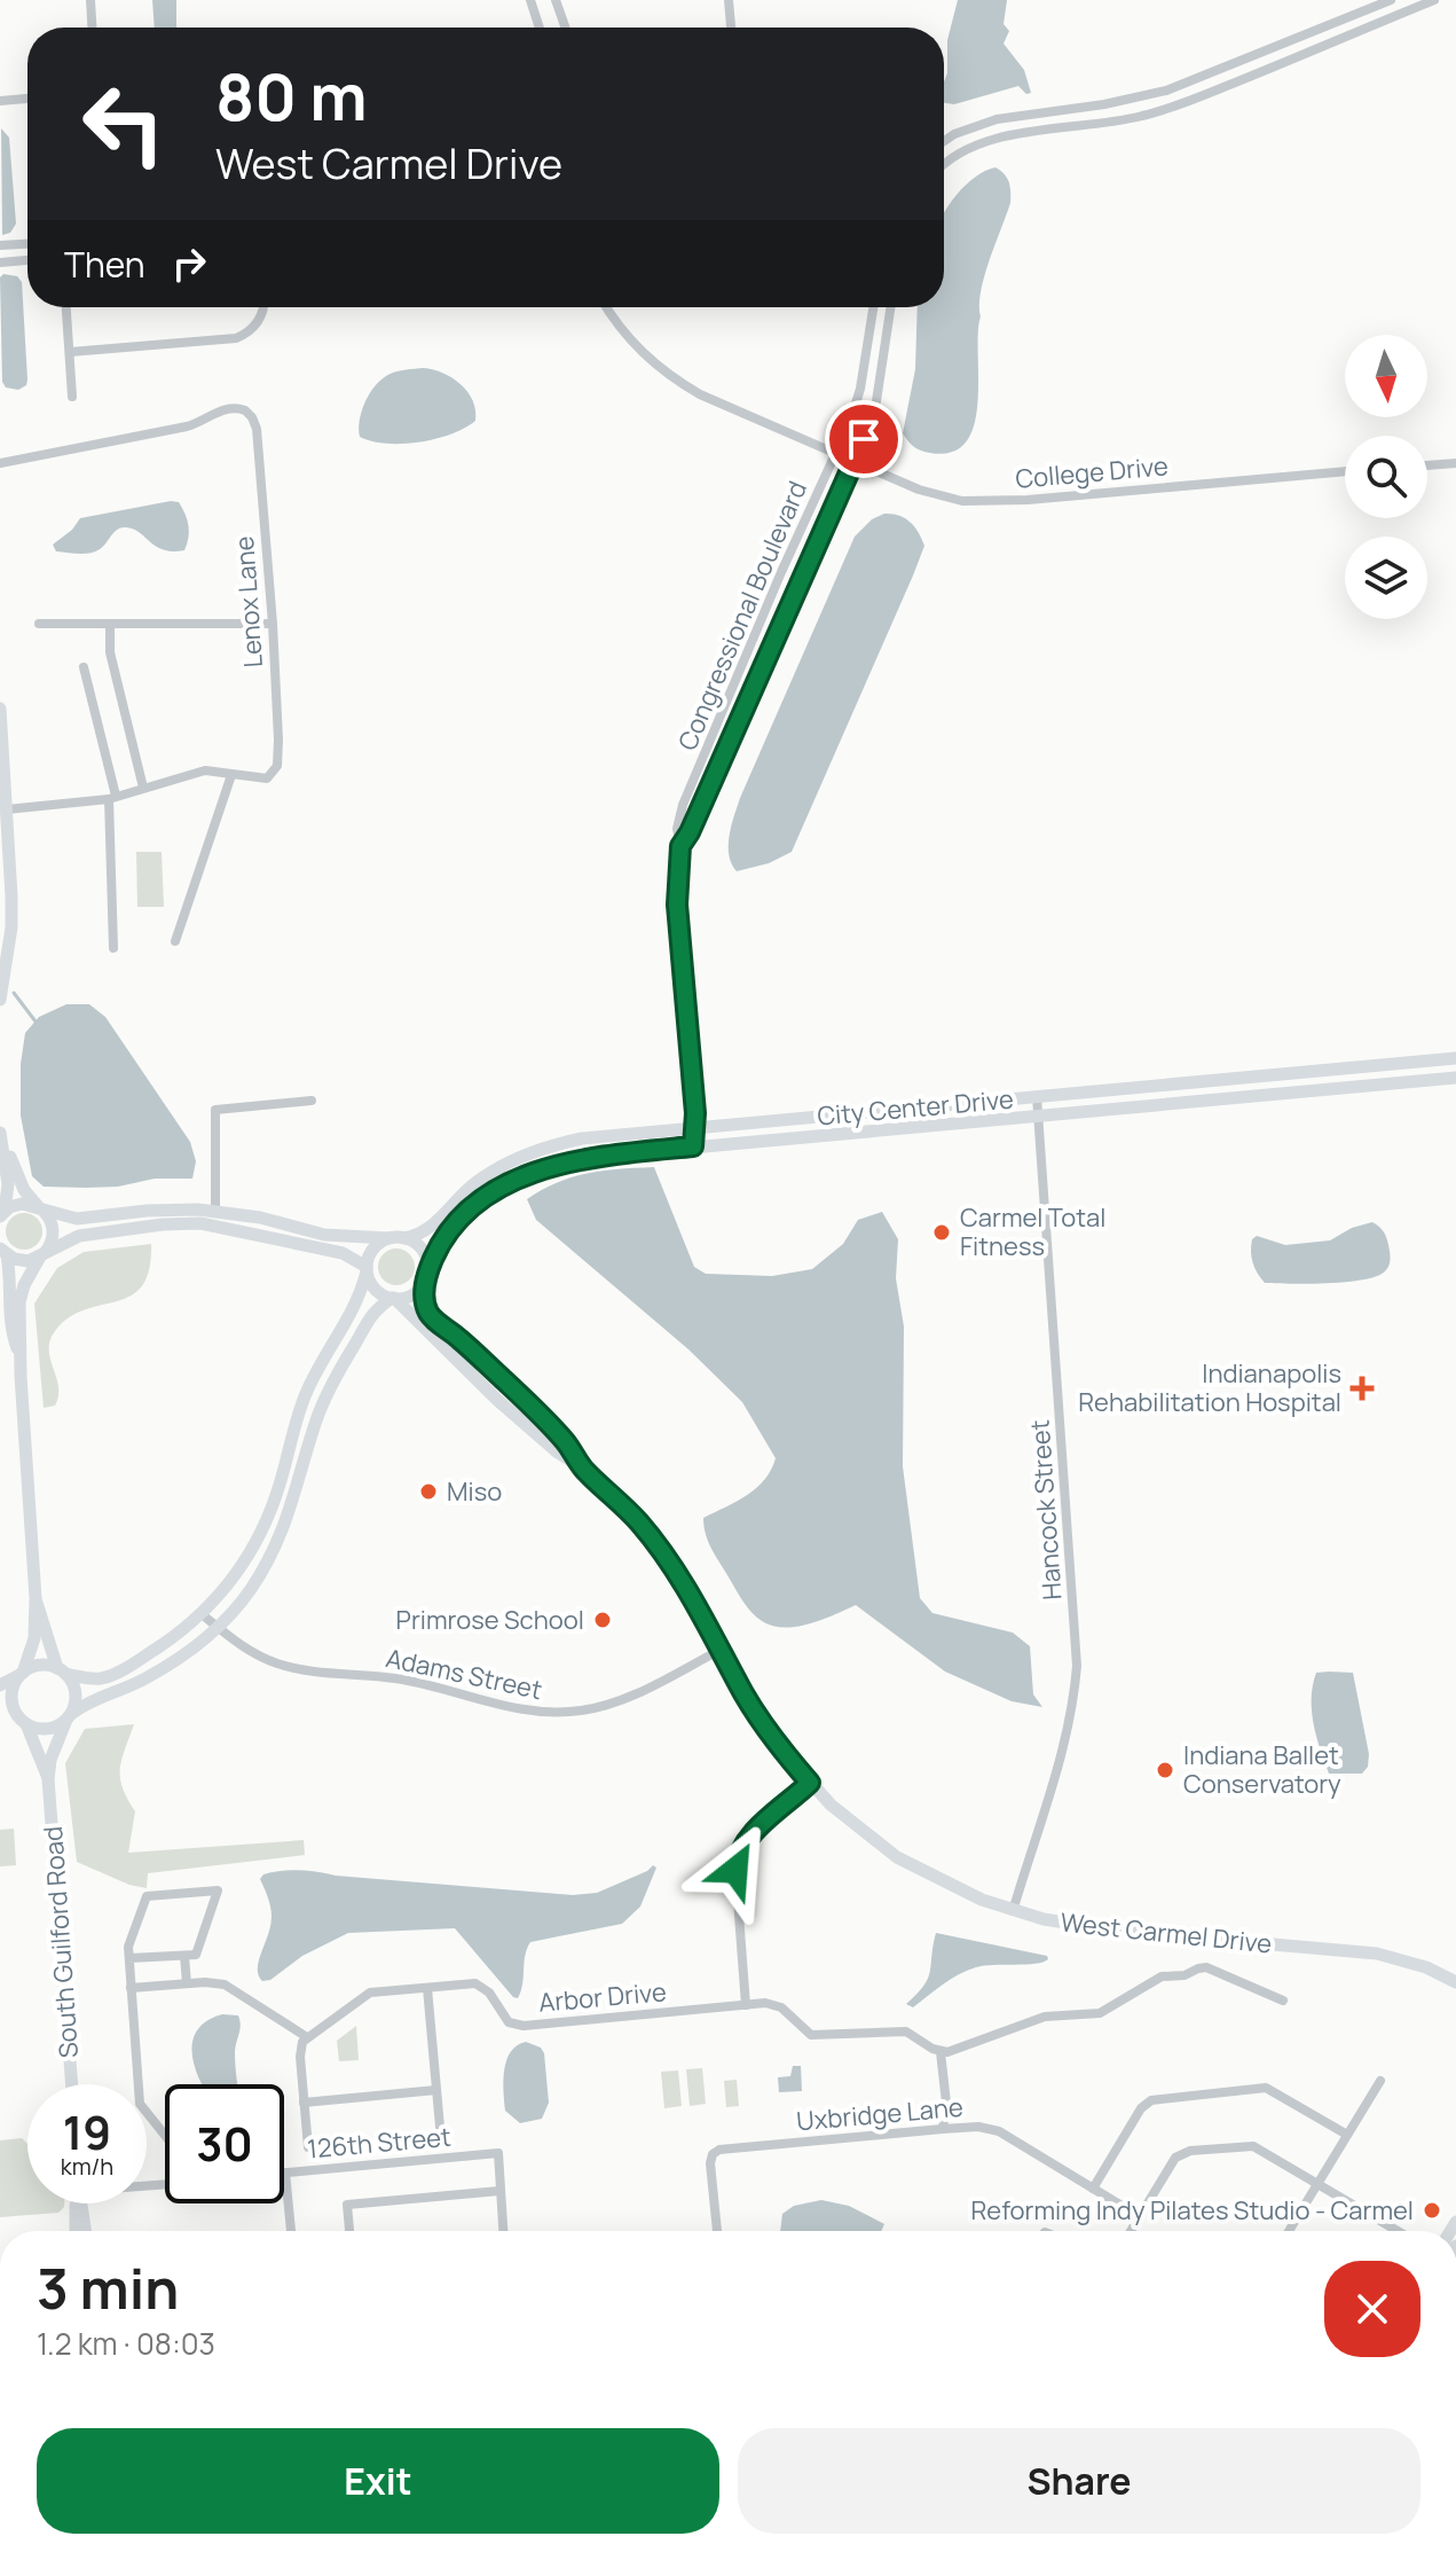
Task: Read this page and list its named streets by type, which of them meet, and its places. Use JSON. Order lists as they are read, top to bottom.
{
  "streets": {
    "street": [
      "College Drive",
      "Lenox Lane",
      "Congressional Boulevard",
      "City Center Drive",
      "Hancock Street",
      "Adams Street",
      "West Carmel Drive",
      "South Guilford Road",
      "Arbor Drive",
      "Uxbridge Lane",
      "126th Street"
    ]
  },
  "crossings": [
    ["College Drive", "Congressional Boulevard"],
    ["Congressional Boulevard", "City Center Drive"],
    ["City Center Drive", "Hancock Street"],
    ["City Center Drive", "West Carmel Drive"],
    ["Hancock Street", "West Carmel Drive"],
    ["Adams Street", "West Carmel Drive"]
  ],
  "places": {
    "other": [
      "Carmel Total Fitness",
      "Miso",
      "Primrose School",
      "Indiana Ballet Conservatory",
      "Reforming Indy Pilates Studio - Carmel"
    ],
    "health": ["Indianapolis Rehabilitation Hospital"]
  },
  "north": "bottom",
  "page": {
    "turn": ["80 m", "West Carmel Drive"],
    "then": "Then",
    "speed": "19 km/h",
    "limit": "30",
    "heading": ["3 min", "1.2 km · 08:03"],
    "buttons": ["Exit", "Share"]
  }
}
